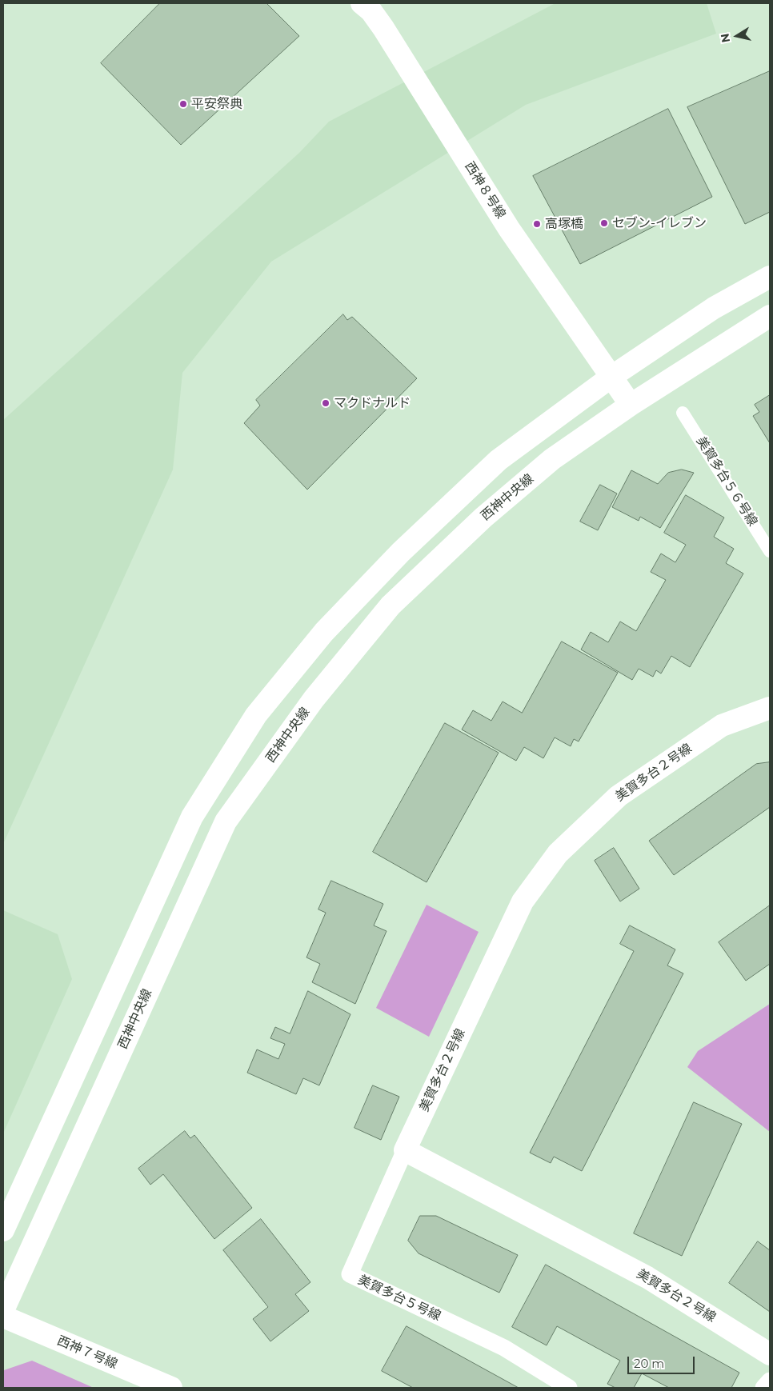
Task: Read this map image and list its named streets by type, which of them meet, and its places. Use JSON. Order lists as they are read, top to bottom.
{
  "streets": {
    "street": [
      "西神８号線",
      "美賀多台５６号線",
      "西神中央線",
      "美賀多台２号線",
      "美賀多台５号線",
      "西神７号線"
    ]
  },
  "crossings": [
    ["西神８号線", "西神中央線"],
    ["美賀多台２号線", "美賀多台５号線"]
  ],
  "places": [
    "平安祭典",
    "セブン-イレブン",
    "高塚橋",
    "マクドナルド"
  ],
  "scale_bar": "20 m",
  "north": "left"
}
